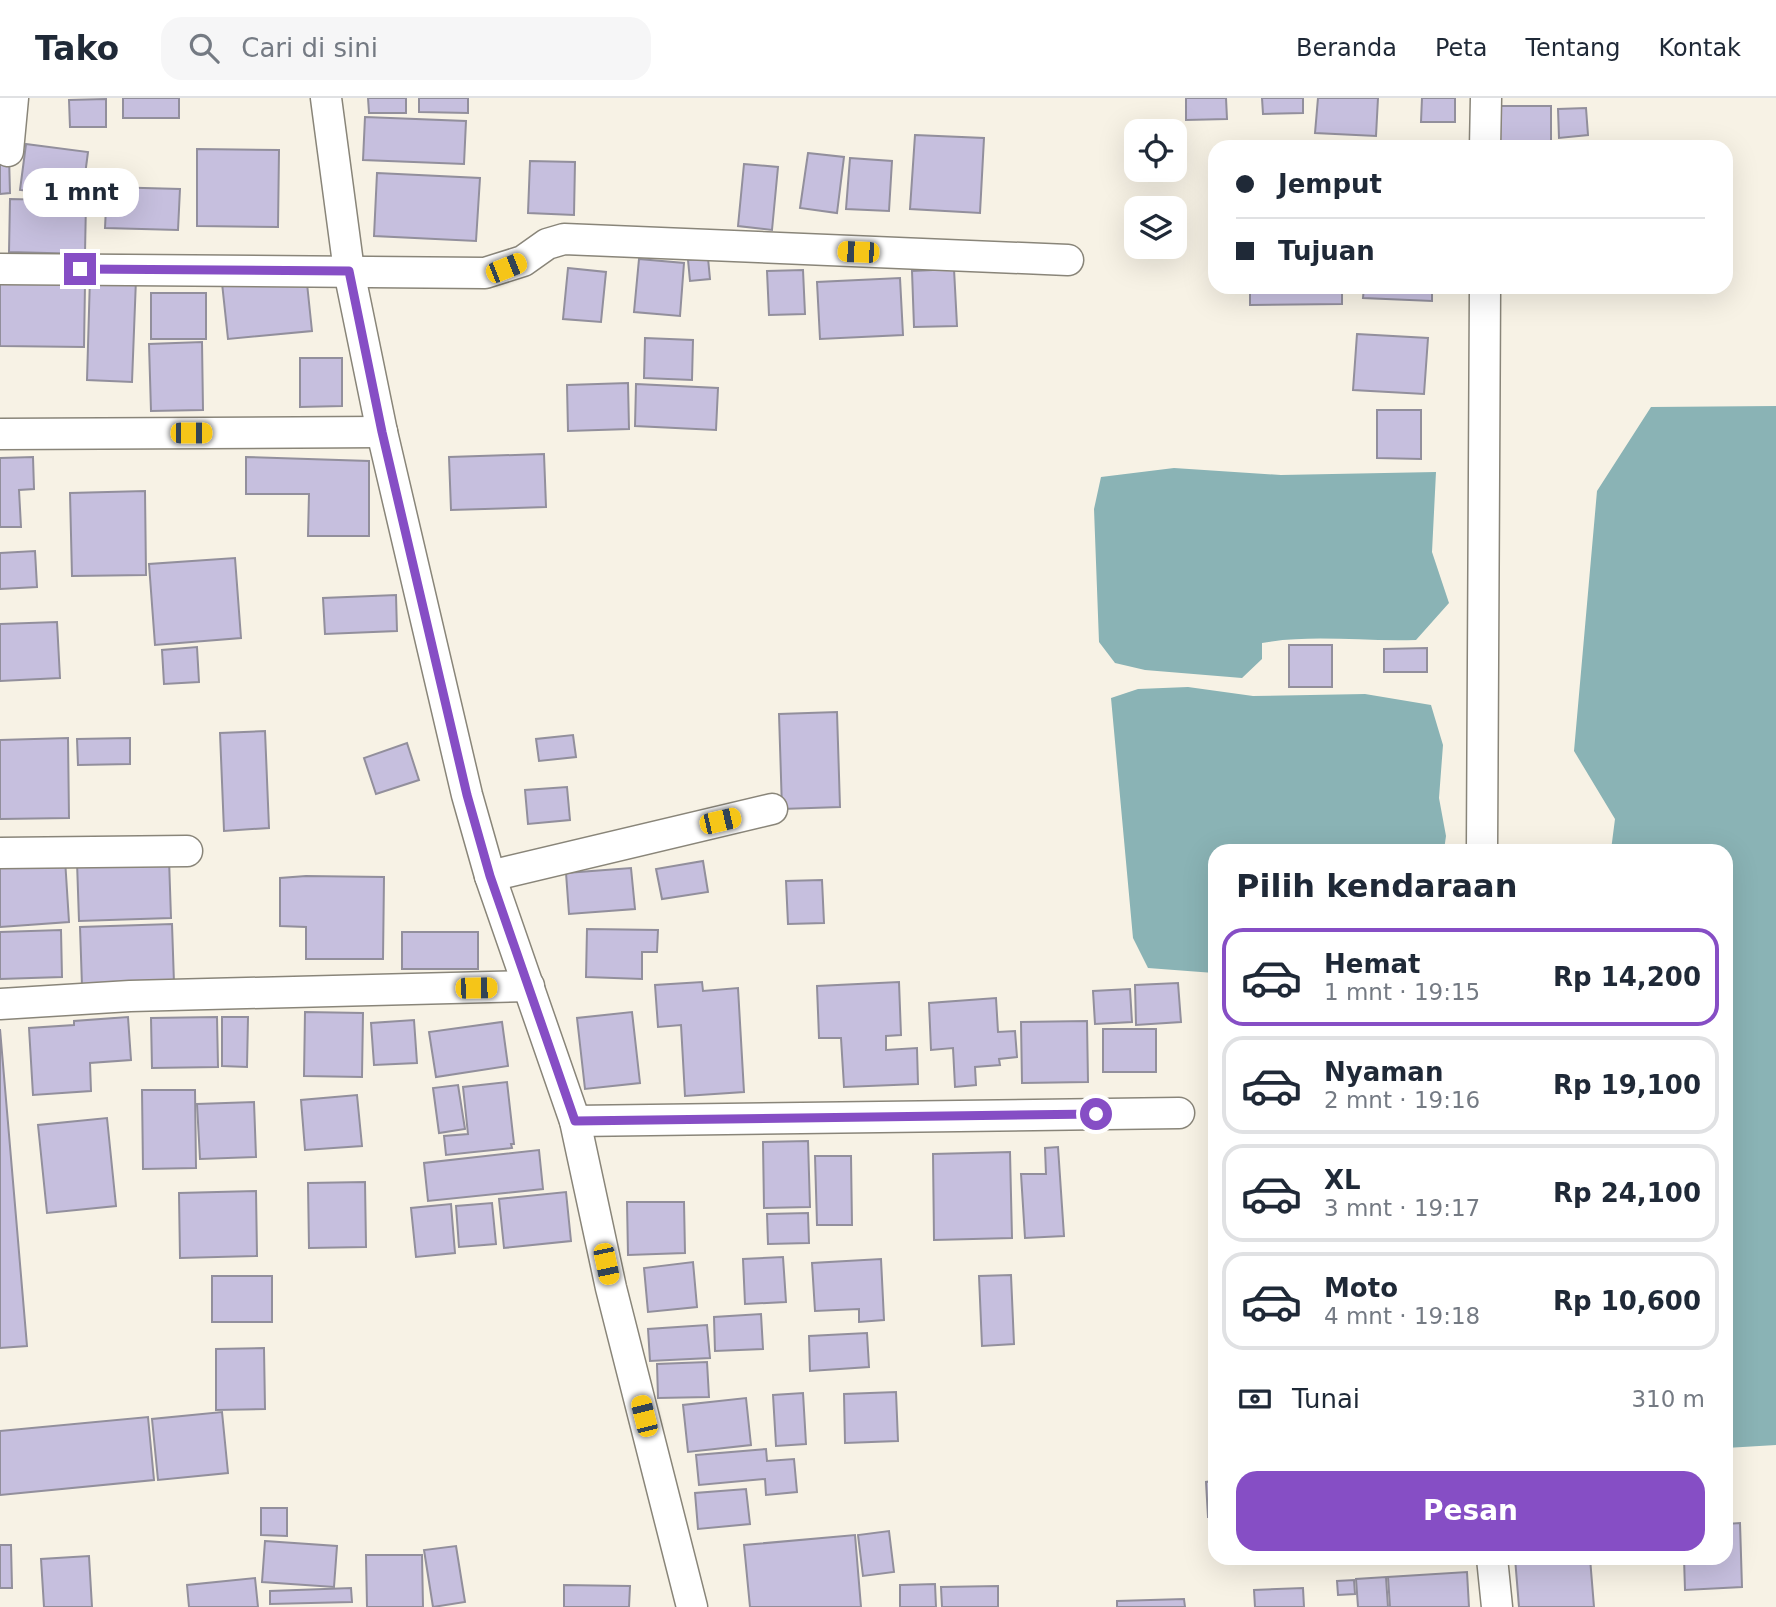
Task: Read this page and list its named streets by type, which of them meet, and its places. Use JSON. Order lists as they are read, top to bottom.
{
  "page": {
    "header": "Tako",
    "search": "Cari di sini",
    "nav": [
      "Beranda",
      "Peta",
      "Tentang",
      "Kontak"
    ],
    "banner": ["Jemput", "Tujuan"],
    "bubble": "1 mnt",
    "heading": "Pilih kendaraan",
    "list": [
      {
        "name": "Hemat",
        "note": "1 mnt · 19:15",
        "value": "Rp 14,200"
      },
      {
        "name": "Nyaman",
        "note": "2 mnt · 19:16",
        "value": "Rp 19,100"
      },
      {
        "name": "XL",
        "note": "3 mnt · 19:17",
        "value": "Rp 24,100"
      },
      {
        "name": "Moto",
        "note": "4 mnt · 19:18",
        "value": "Rp 10,600"
      }
    ],
    "pay": ["Tunai", "310 m"],
    "buttons": "Pesan"
  }
}
